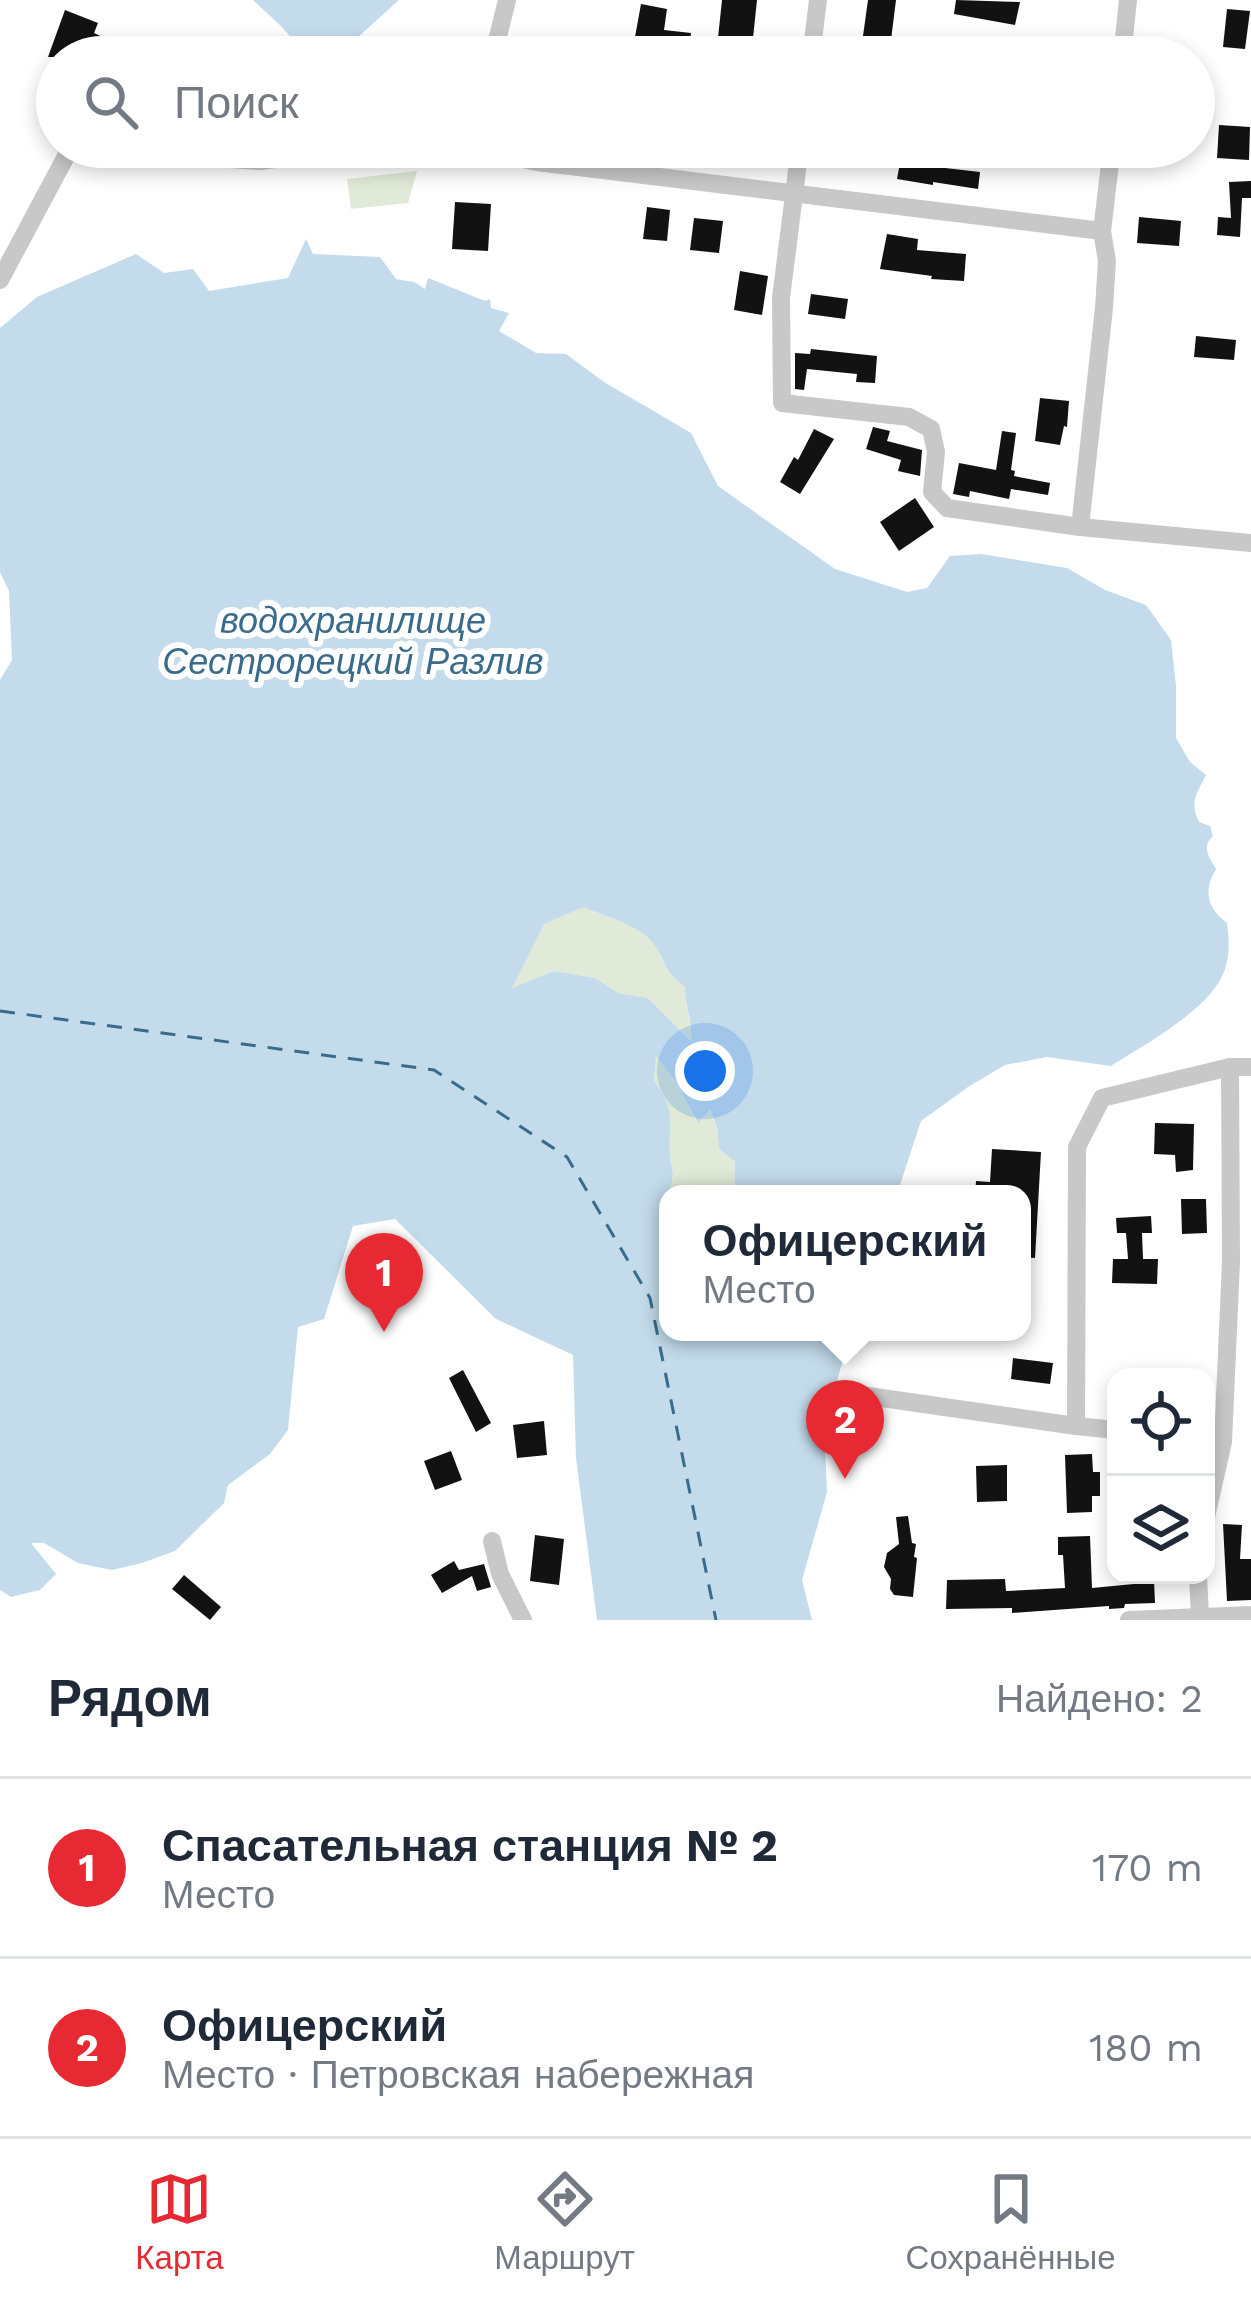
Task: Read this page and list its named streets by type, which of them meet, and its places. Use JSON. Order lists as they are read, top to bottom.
{
  "water": ["водохранилище Сестрорецкий Разлив"],
  "page": {
    "search": "Поиск",
    "popup": ["Офицерский", "Место"],
    "pins": ["1", "2"],
    "heading": ["Рядом", "Найдено: 2"],
    "list": [
      {
        "mark": "1",
        "name": "Спасательная станция № 2",
        "note": "Место",
        "value": "170 m"
      },
      {
        "mark": "2",
        "name": "Офицерский",
        "note": "Место · Петровская набережная",
        "value": "180 m"
      }
    ],
    "nav": ["Карта", "Маршрут", "Сохранённые"]
  }
}
